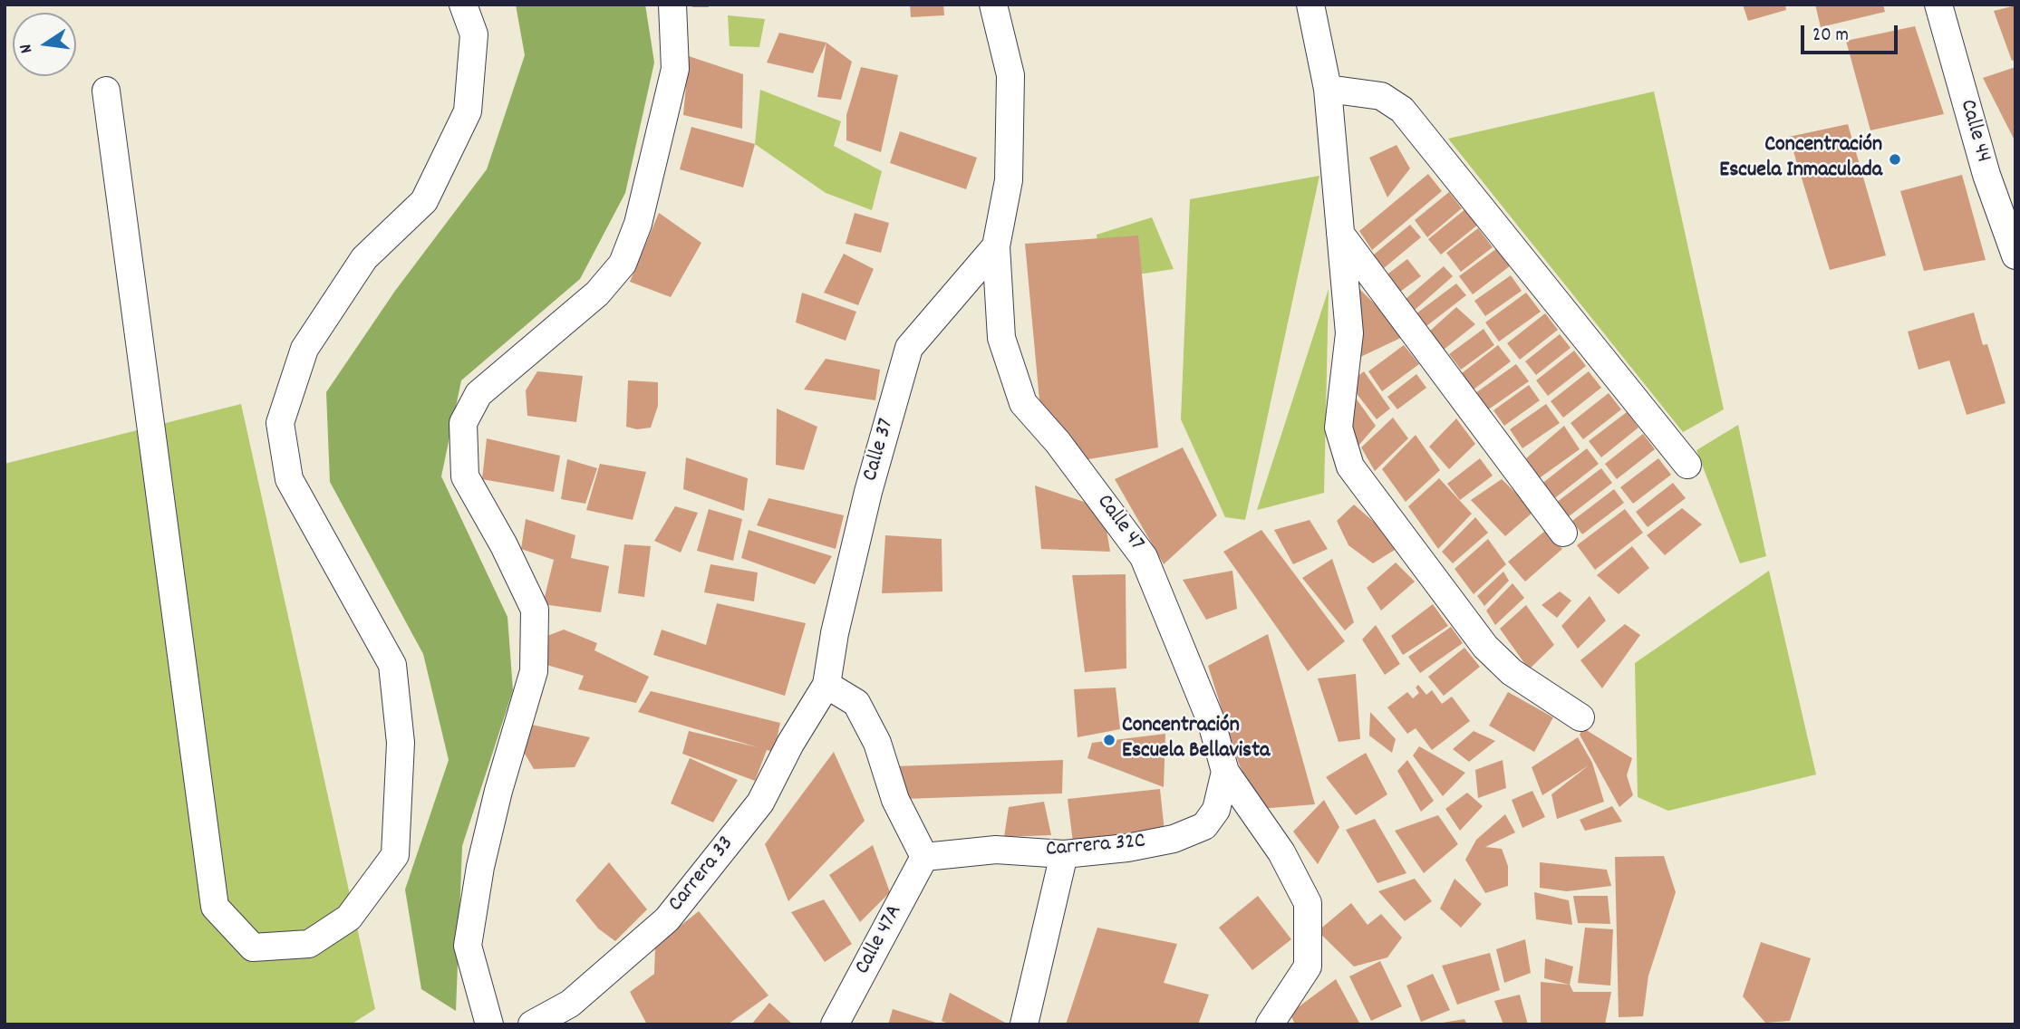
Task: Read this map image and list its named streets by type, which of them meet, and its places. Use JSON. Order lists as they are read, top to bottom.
{
  "streets": {
    "street": [
      "Calle 44",
      "Calle 37",
      "Calle 47",
      "Carrera 32C",
      "Carrera 33",
      "Calle 47A"
    ]
  },
  "crossings": [
    ["Calle 37", "Calle 47"],
    ["Calle 37", "Carrera 33"],
    ["Calle 47", "Carrera 32C"],
    ["Carrera 32C", "Calle 47A"]
  ],
  "places": ["Concentración Escuela Inmaculada", "Concentración Escuela Bellavista"],
  "scale_bar": "20 m",
  "north": "left"
}
